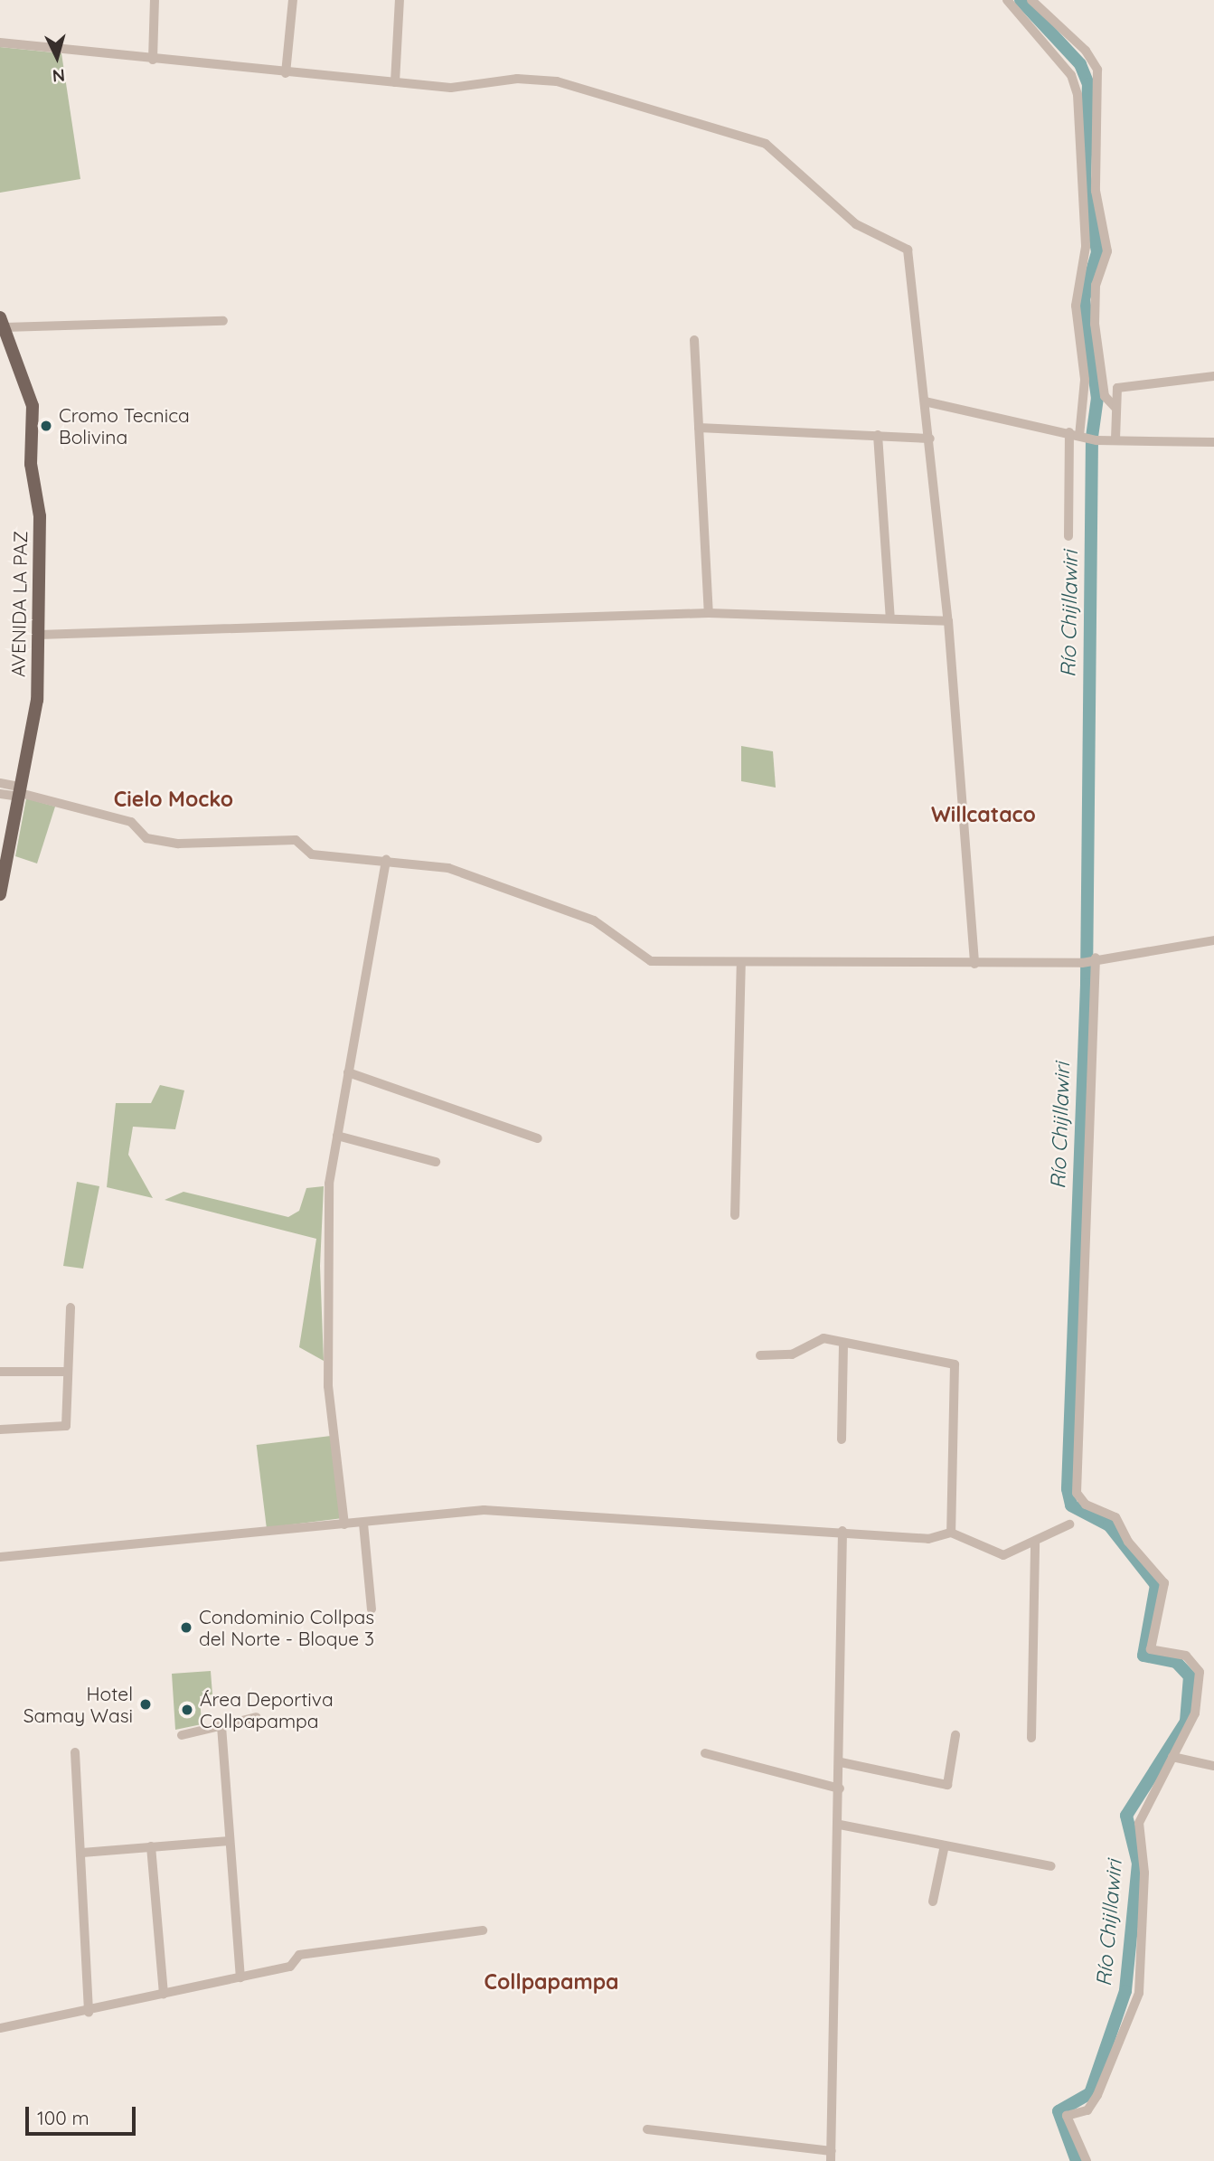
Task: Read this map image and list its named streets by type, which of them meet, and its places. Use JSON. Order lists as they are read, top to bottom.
{
  "streets": {
    "main road": ["AVENIDA LA PAZ"]
  },
  "districts": ["Cielo Mocko", "Willcataco", "Collpapampa"],
  "water": ["Río Chijllawiri"],
  "places": [
    "Cromo Tecnica Bolivina",
    "Condominio Collpas del Norte - Bloque 3",
    "Hotel Samay Wasi",
    "Área Deportiva Collpapampa"
  ],
  "scale_bar": "100 m",
  "north": "bottom"
}
